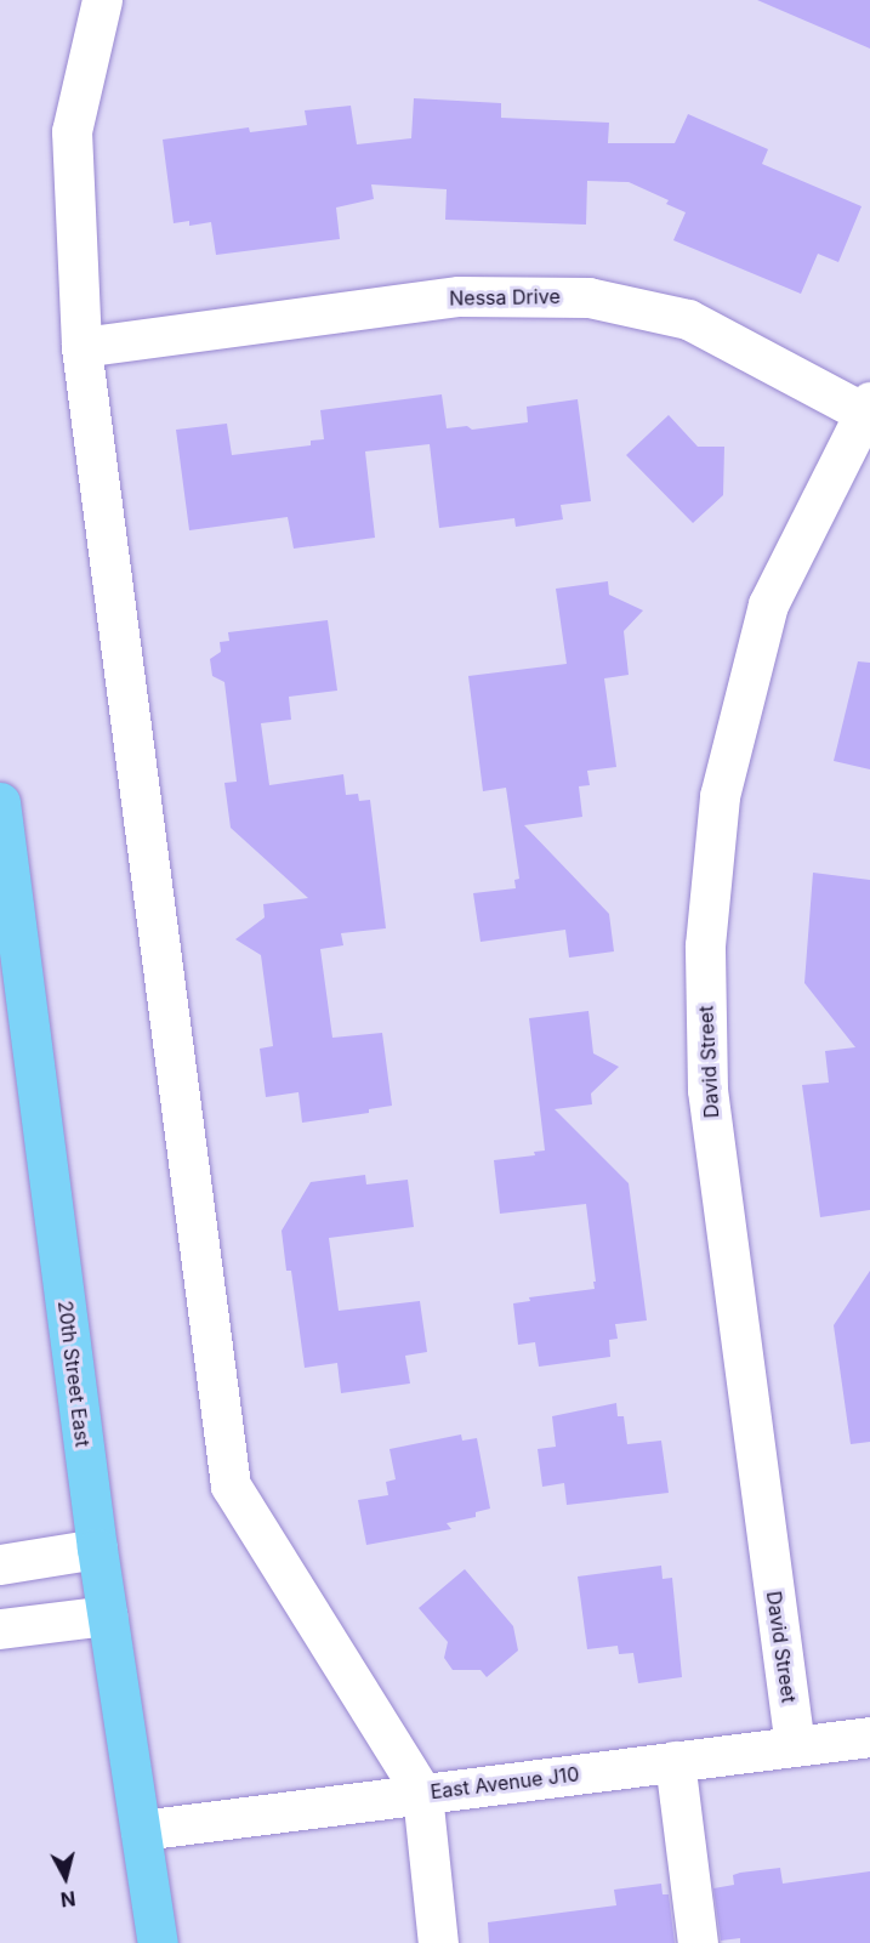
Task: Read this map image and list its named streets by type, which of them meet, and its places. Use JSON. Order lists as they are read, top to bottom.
{
  "streets": {
    "main road": ["20th Street East"],
    "street": ["Nessa Drive", "David Street", "East Avenue J10"]
  },
  "crossings": [
    ["Nessa Drive", "David Street"],
    ["David Street", "East Avenue J10"],
    ["20th Street East", "East Avenue J10"]
  ],
  "north": "bottom"
}
